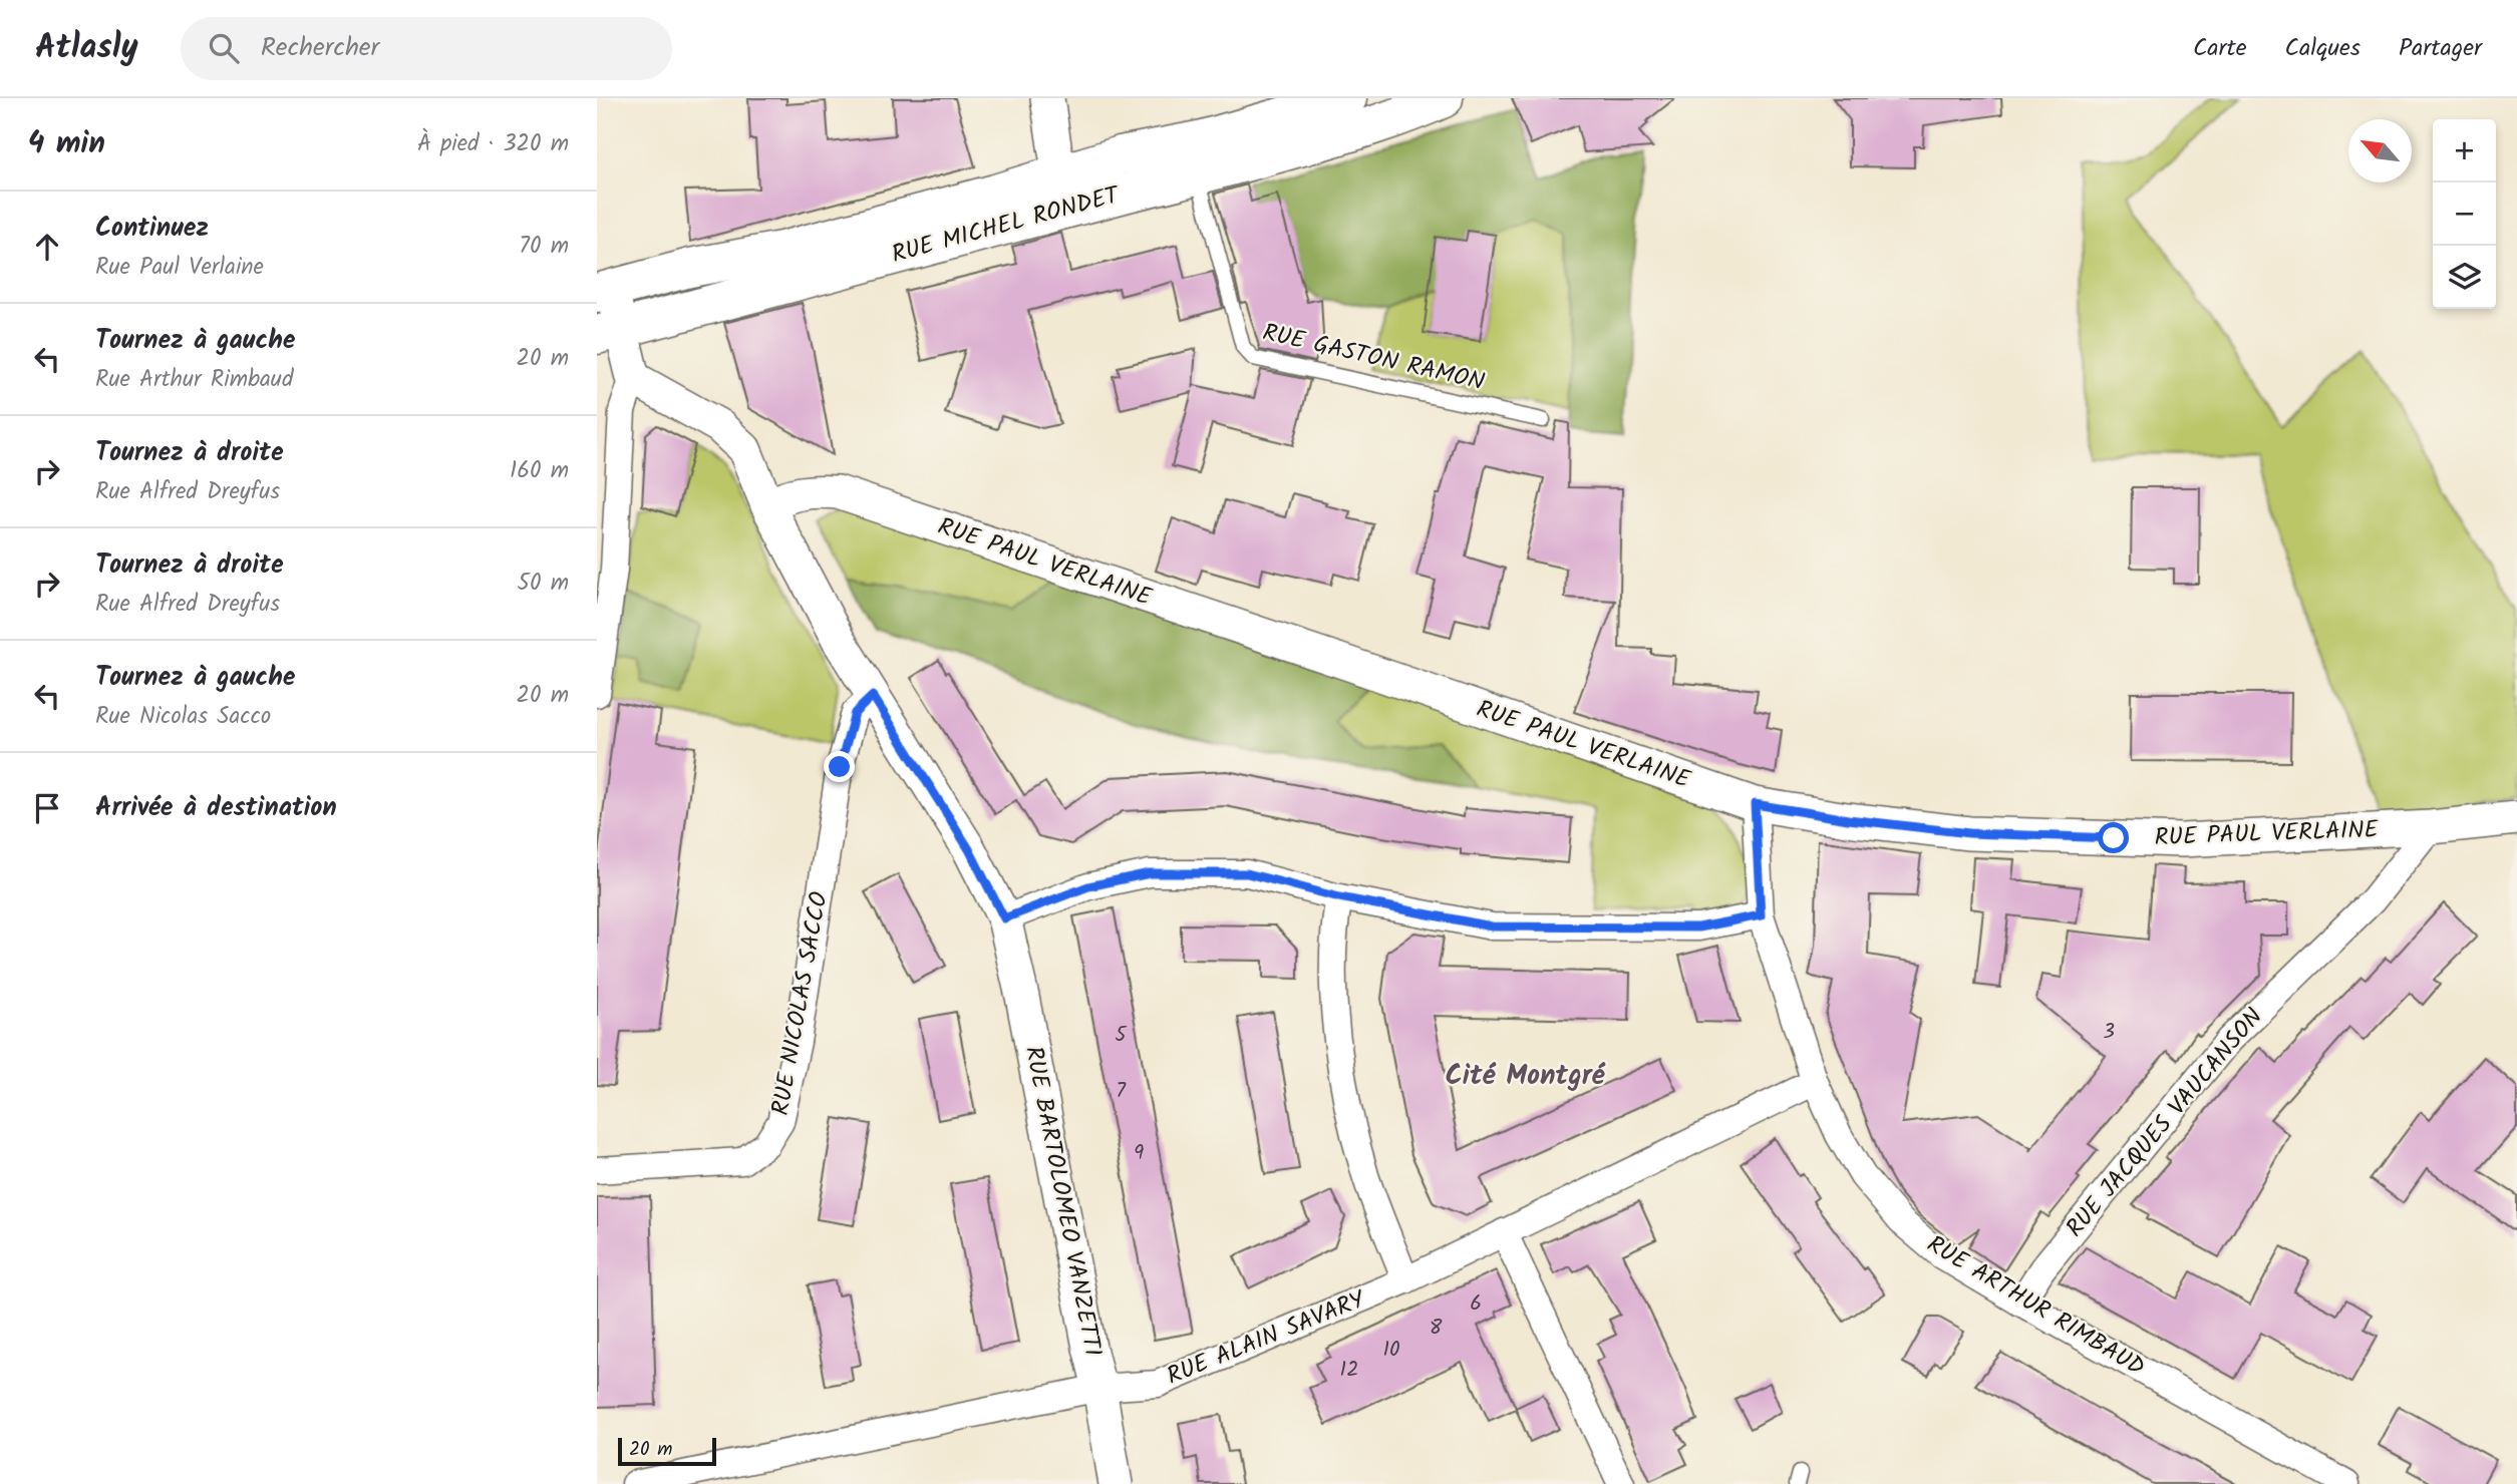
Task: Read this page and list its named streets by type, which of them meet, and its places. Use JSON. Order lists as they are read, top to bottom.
{
  "streets": {
    "main road": ["RUE MICHEL RONDET"],
    "street": [
      "RUE PAUL VERLAINE",
      "RUE NICOLAS SACCO",
      "RUE JACQUES VAUCANSON",
      "RUE BARTOLOMEO VANZETTI",
      "RUE ARTHUR RIMBAUD",
      "RUE ALAIN SAVARY"
    ],
    "lane": ["RUE GASTON RAMON"]
  },
  "crossings": [
    ["RUE MICHEL RONDET", "RUE GASTON RAMON"],
    ["RUE PAUL VERLAINE", "RUE JACQUES VAUCANSON"],
    ["RUE PAUL VERLAINE", "RUE BARTOLOMEO VANZETTI"],
    ["RUE PAUL VERLAINE", "RUE ARTHUR RIMBAUD"],
    ["RUE NICOLAS SACCO", "RUE BARTOLOMEO VANZETTI"],
    ["RUE JACQUES VAUCANSON", "RUE ARTHUR RIMBAUD"],
    ["RUE BARTOLOMEO VANZETTI", "RUE ALAIN SAVARY"],
    ["RUE ARTHUR RIMBAUD", "RUE ALAIN SAVARY"]
  ],
  "districts": ["Cité Montgré"],
  "house_numbers": [
    "3",
    "5",
    "7",
    "9",
    "6",
    "8",
    "10",
    "12"
  ],
  "scale_bar": "20 m",
  "north": "top left",
  "page": {
    "header": "Atlasly",
    "search": "Rechercher",
    "nav": ["Carte", "Calques", "Partager"],
    "heading": ["4 min", "À pied · 320 m"],
    "map_buttons": ["+", "−"],
    "list": [
      ["Continuez", "Rue Paul Verlaine", "70 m"],
      ["Tournez à gauche", "Rue Arthur Rimbaud", "20 m"],
      ["Tournez à droite", "Rue Alfred Dreyfus", "160 m"],
      ["Tournez à droite", "Rue Alfred Dreyfus", "50 m"],
      ["Tournez à gauche", "Rue Nicolas Sacco", "20 m"],
      "Arrivée à destination"
    ],
    "scale": "20 m"
  }
}
